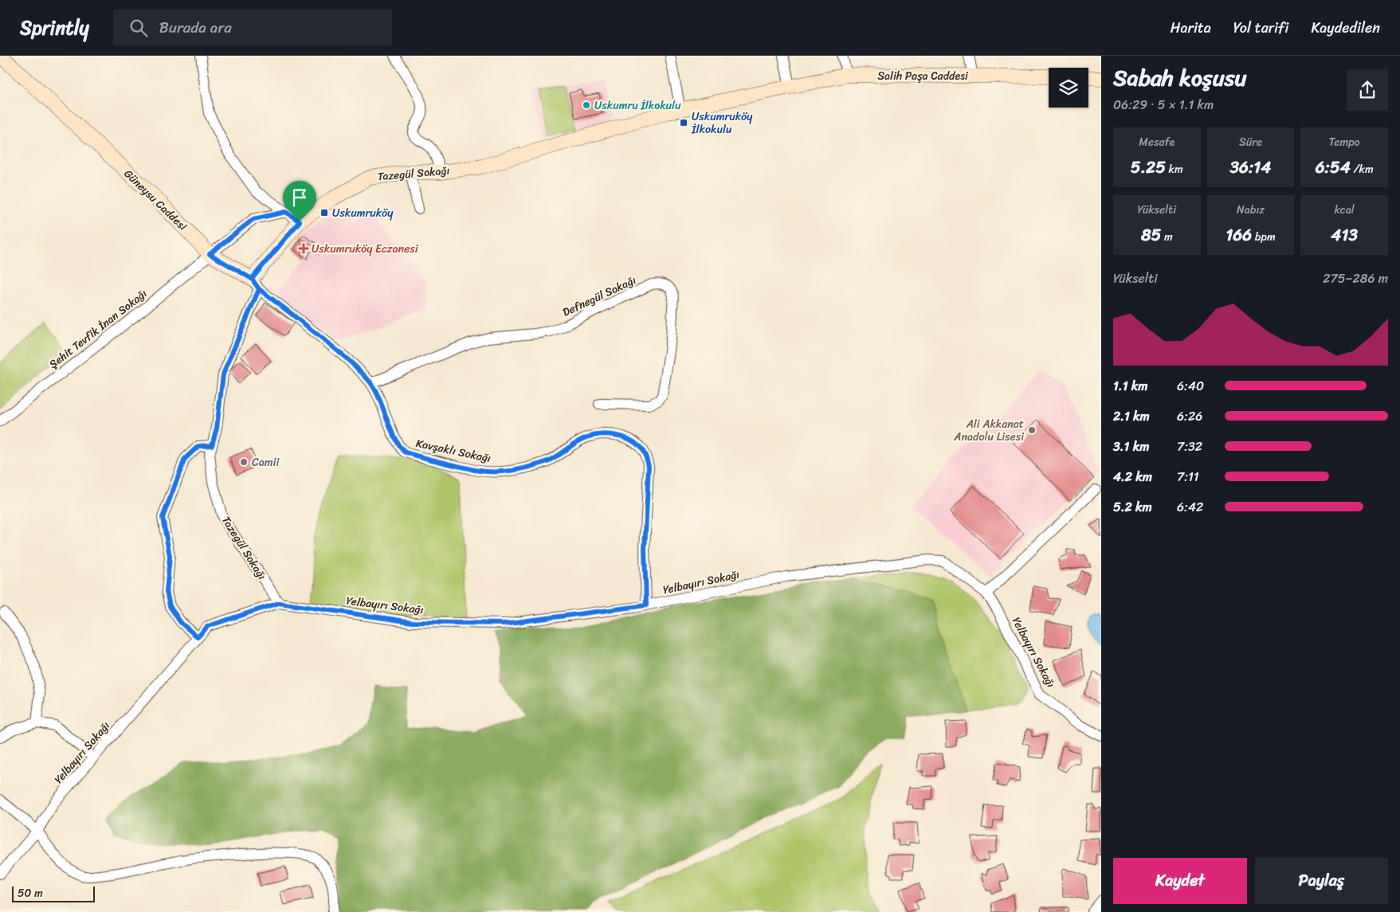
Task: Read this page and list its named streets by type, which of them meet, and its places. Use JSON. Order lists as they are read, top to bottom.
{
  "streets": {
    "street": [
      "Salih Paşa Caddesi",
      "Tazegül Sokağı",
      "Güneysu Caddesi",
      "Defnegül Sokağı",
      "Şehit Tevfik İnan Sokağı",
      "Kavşaklı Sokağı",
      "Yelbayırı Sokağı"
    ]
  },
  "crossings": [
    ["Salih Paşa Caddesi", "Tazegül Sokağı"],
    ["Tazegül Sokağı", "Güneysu Caddesi"],
    ["Tazegül Sokağı", "Kavşaklı Sokağı"],
    ["Tazegül Sokağı", "Yelbayırı Sokağı"],
    ["Güneysu Caddesi", "Şehit Tevfik İnan Sokağı"],
    ["Güneysu Caddesi", "Kavşaklı Sokağı"],
    ["Defnegül Sokağı", "Kavşaklı Sokağı"],
    ["Kavşaklı Sokağı", "Yelbayırı Sokağı"]
  ],
  "places": {
    "other": ["Uskumru İlkokulu", "Ali Akkanat Anadolu Lisesi", "Camii"],
    "transit": ["Uskumruköy İlkokulu", "Uskumruköy"],
    "health": ["Uskumruköy Eczanesi"]
  },
  "scale_bar": "50 m",
  "page": {
    "header": "Sprintly",
    "search": "Burada ara",
    "nav": ["Harita", "Yol tarifi", "Kaydedilen"],
    "heading": ["Sabah koşusu", "06:29 · 5 × 1.1 km"],
    "stats": [
      ["Mesafe", "5.25 km"],
      ["Süre", "36:14"],
      ["Tempo", "6:54 /km"],
      ["Yükselti", "85 m"],
      ["Nabız", "166 bpm"],
      ["kcal", "413"]
    ],
    "chart": ["Yükselti", "275–286 m"],
    "list": [
      {
        "name": "1.1 km",
        "note": "6:40"
      },
      {
        "name": "2.1 km",
        "note": "6:26"
      },
      {
        "name": "3.1 km",
        "note": "7:32"
      },
      {
        "name": "4.2 km",
        "note": "7:11"
      },
      {
        "name": "5.2 km",
        "note": "6:42"
      }
    ],
    "buttons": ["Kaydet", "Paylaş"],
    "scale": "50 m"
  }
}
